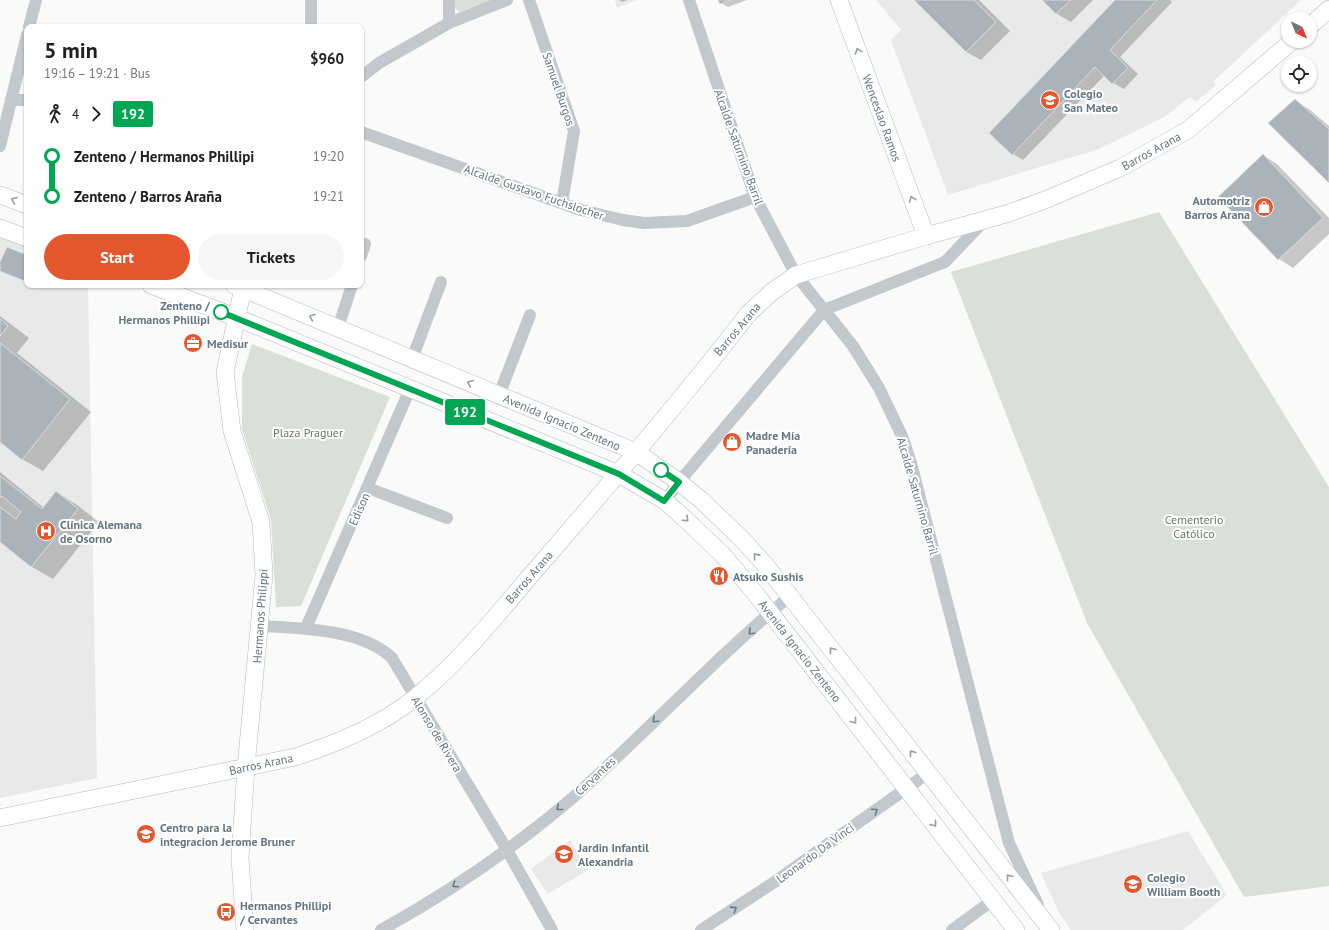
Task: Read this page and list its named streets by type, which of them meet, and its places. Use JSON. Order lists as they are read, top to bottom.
{
  "streets": {
    "street": [
      "Samuel Burgos",
      "Wenceslao Ramos",
      "Alcalde Saturnino Barril",
      "Barros Arana",
      "Alcalde Gustavo Fuchslocher",
      "Avenida Ignacio Zenteno",
      "Edison",
      "Hermanos Philippi",
      "Alonso de Rivera",
      "Cervantes",
      "Leonardo Da Vinci"
    ]
  },
  "crossings": [
    ["Samuel Burgos", "Alcalde Gustavo Fuchslocher"],
    ["Wenceslao Ramos", "Barros Arana"],
    ["Alcalde Saturnino Barril", "Barros Arana"],
    ["Alcalde Saturnino Barril", "Alcalde Gustavo Fuchslocher"],
    ["Alcalde Saturnino Barril", "Avenida Ignacio Zenteno"],
    ["Barros Arana", "Avenida Ignacio Zenteno"],
    ["Barros Arana", "Hermanos Philippi"],
    ["Barros Arana", "Alonso de Rivera"],
    ["Avenida Ignacio Zenteno", "Edison"],
    ["Avenida Ignacio Zenteno", "Hermanos Philippi"],
    ["Avenida Ignacio Zenteno", "Cervantes"],
    ["Avenida Ignacio Zenteno", "Leonardo Da Vinci"],
    ["Edison", "Alonso de Rivera"],
    ["Hermanos Philippi", "Alonso de Rivera"],
    ["Alonso de Rivera", "Cervantes"]
  ],
  "one_way": ["Wenceslao Ramos", "Cervantes", "Leonardo Da Vinci"],
  "parks": ["Plaza Praguer", "Cementerio Católico"],
  "places": {
    "school or university": [
      "Colegio San Mateo",
      "Centro para la integracion Jerome Bruner",
      "Jardin Infantil Alexandria",
      "Colegio William Booth"
    ],
    "shop": ["Automotriz Barros Arana", "Madre Mía Panadería"],
    "other": ["Zenteno / Hermanos Phillipi"],
    "office": ["Medisur"],
    "hospital": ["Clínica Alemana de Osorno"],
    "restaurant": ["Atsuko Sushis"],
    "bus stop": ["Hermanos Phillipi / Cervantes"]
  },
  "lines": ["bus line 192"],
  "north": "bottom right",
  "page": {
    "on_map": "192",
    "heading": ["5 min", "19:16 – 19:21 · Bus", "$960"],
    "legs": ["4", "192"],
    "list": [
      {
        "name": "Zenteno / Hermanos Phillipi",
        "value": "19:20"
      },
      {
        "name": "Zenteno / Barros Araña",
        "value": "19:21"
      }
    ],
    "buttons": ["Start", "Tickets"]
  }
}
